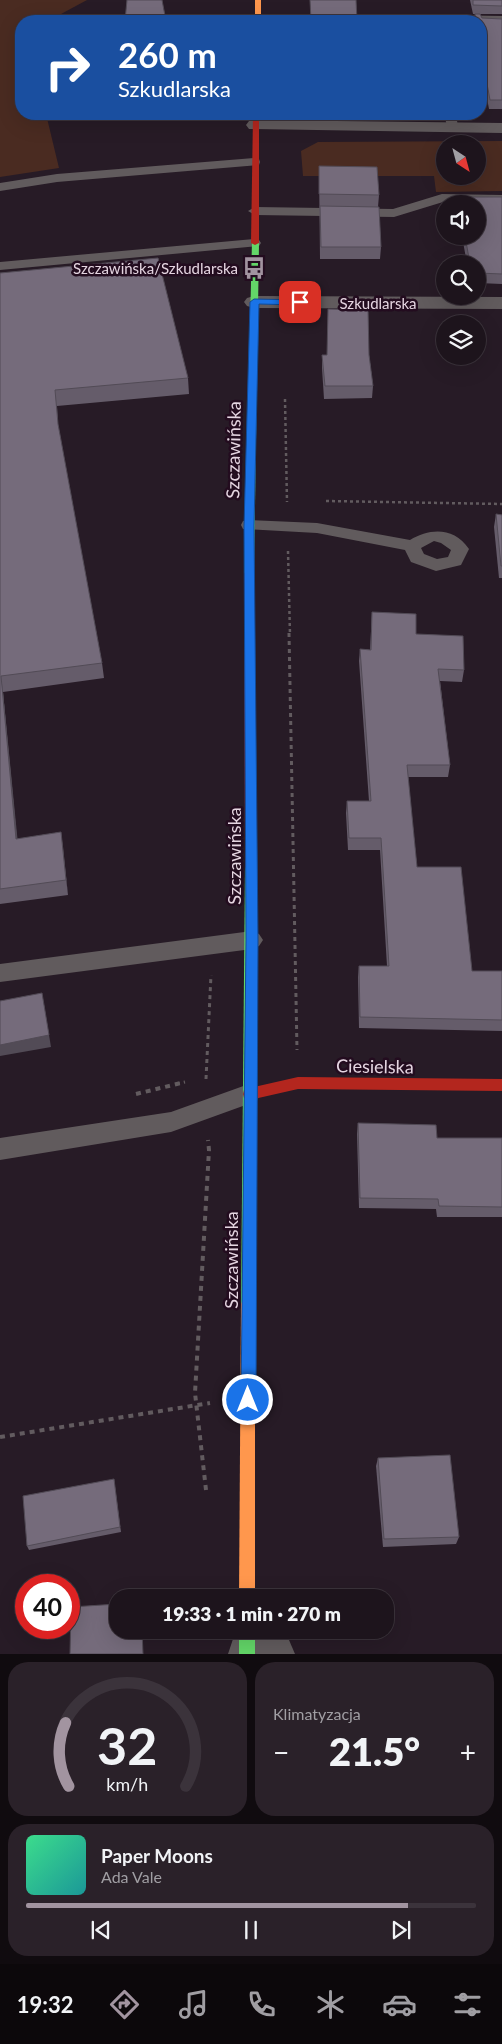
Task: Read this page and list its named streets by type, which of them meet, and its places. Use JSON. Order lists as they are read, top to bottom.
{
  "streets": {
    "street": ["Szkudlarska", "Szczawińska", "Ciesielska"]
  },
  "crossings": [
    ["Szkudlarska", "Szczawińska"],
    ["Szczawińska", "Ciesielska"]
  ],
  "places": {
    "bus stop": ["Szczawińska/Szkudlarska"]
  },
  "north": "bottom right",
  "page": {
    "turn": ["260 m", "Szkudlarska"],
    "limit": "40",
    "trip": "19:33 · 1 min · 270 m",
    "tile": "Klimatyzacja",
    "heat": ["−", "21.5°", "+"],
    "song": ["Paper Moons", "Ada Vale"],
    "tabs": "19:32",
    "gauge": ["32", "km/h"]
  }
}
